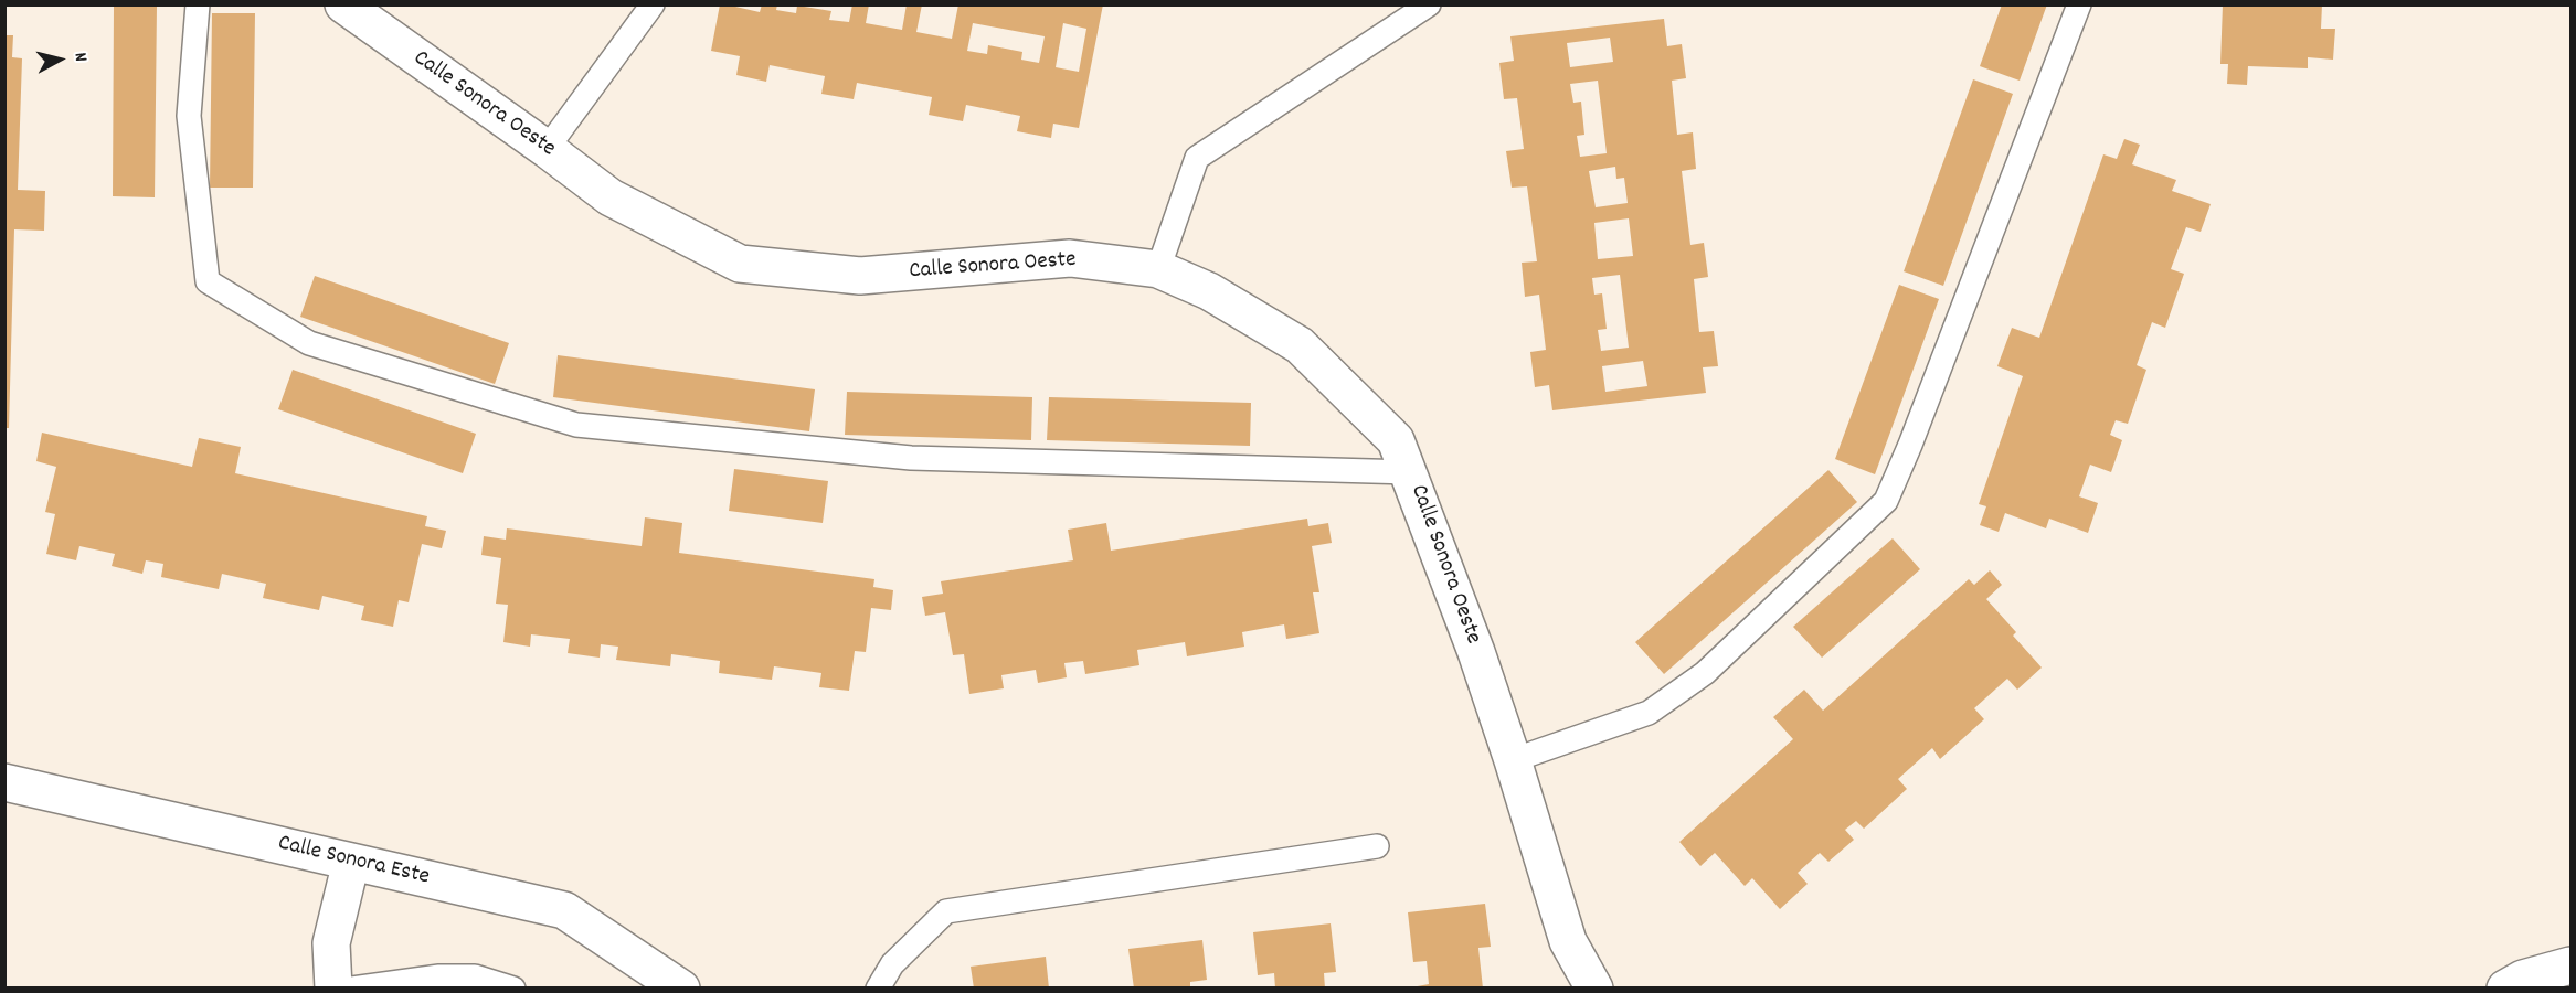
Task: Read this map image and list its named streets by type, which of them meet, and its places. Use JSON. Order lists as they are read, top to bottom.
{
  "streets": {
    "street": ["Calle Sonora Oeste", "Calle Sonora Este"]
  },
  "north": "right"
}
